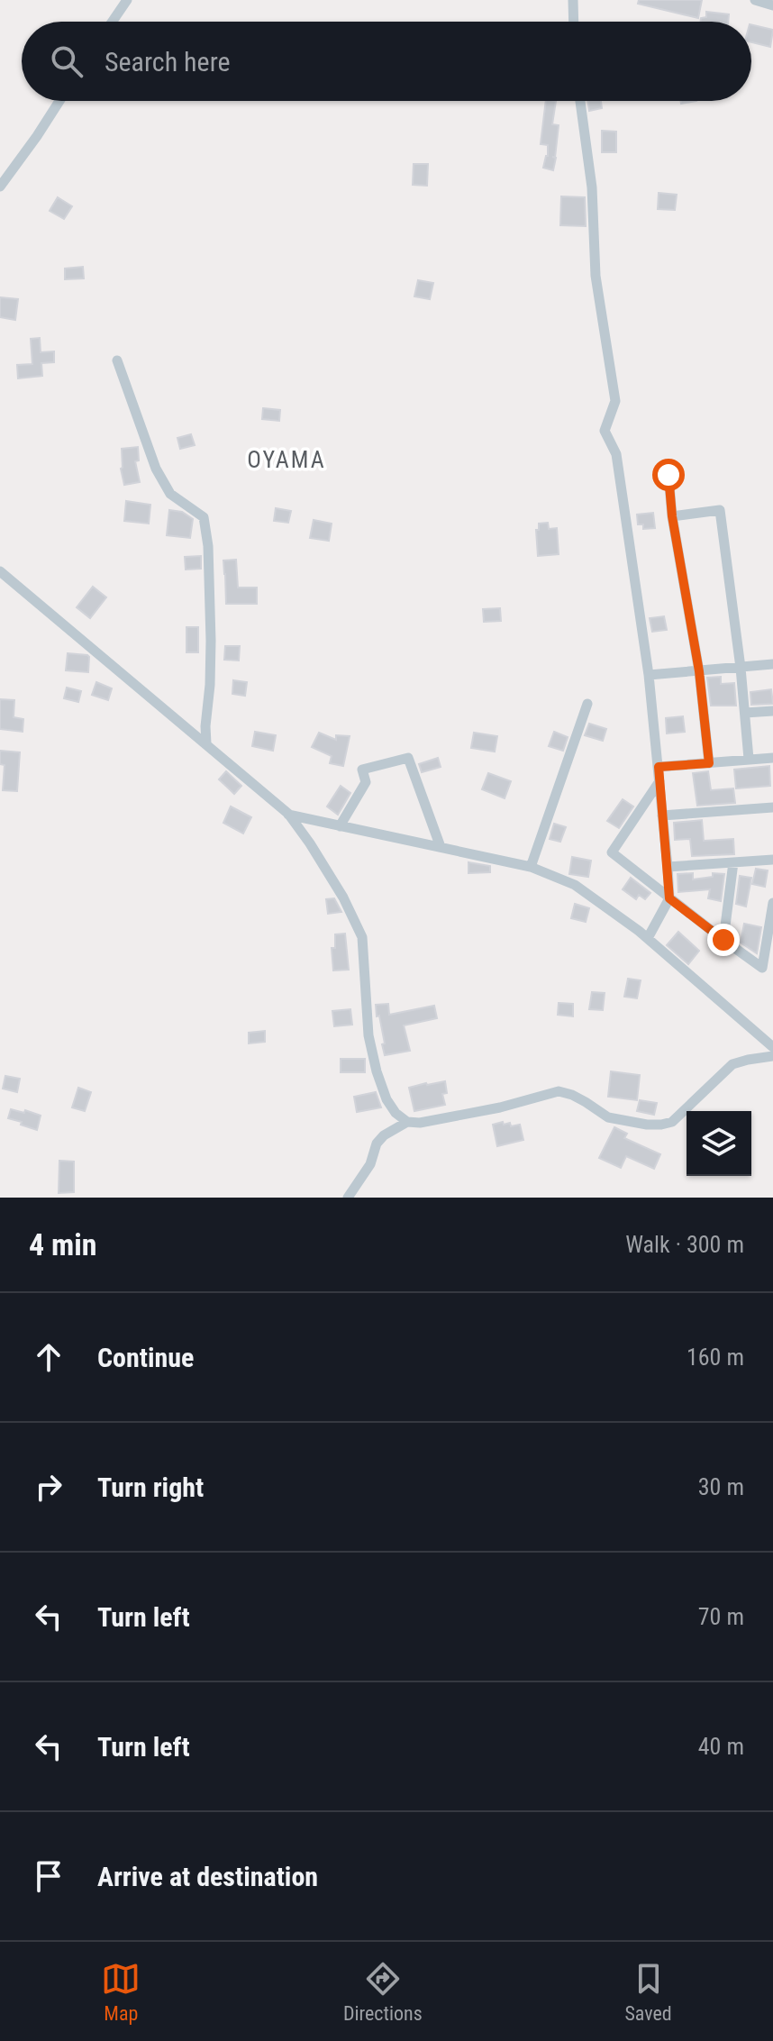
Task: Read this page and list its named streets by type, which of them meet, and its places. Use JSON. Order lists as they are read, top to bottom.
{
  "districts": ["OYAMA"],
  "page": {
    "search": "Search here",
    "heading": ["4 min", "Walk · 300 m"],
    "list": [
      ["Continue", "160 m"],
      ["Turn right", "30 m"],
      ["Turn left", "70 m"],
      ["Turn left", "40 m"],
      "Arrive at destination"
    ],
    "nav": ["Map", "Directions", "Saved"]
  }
}
